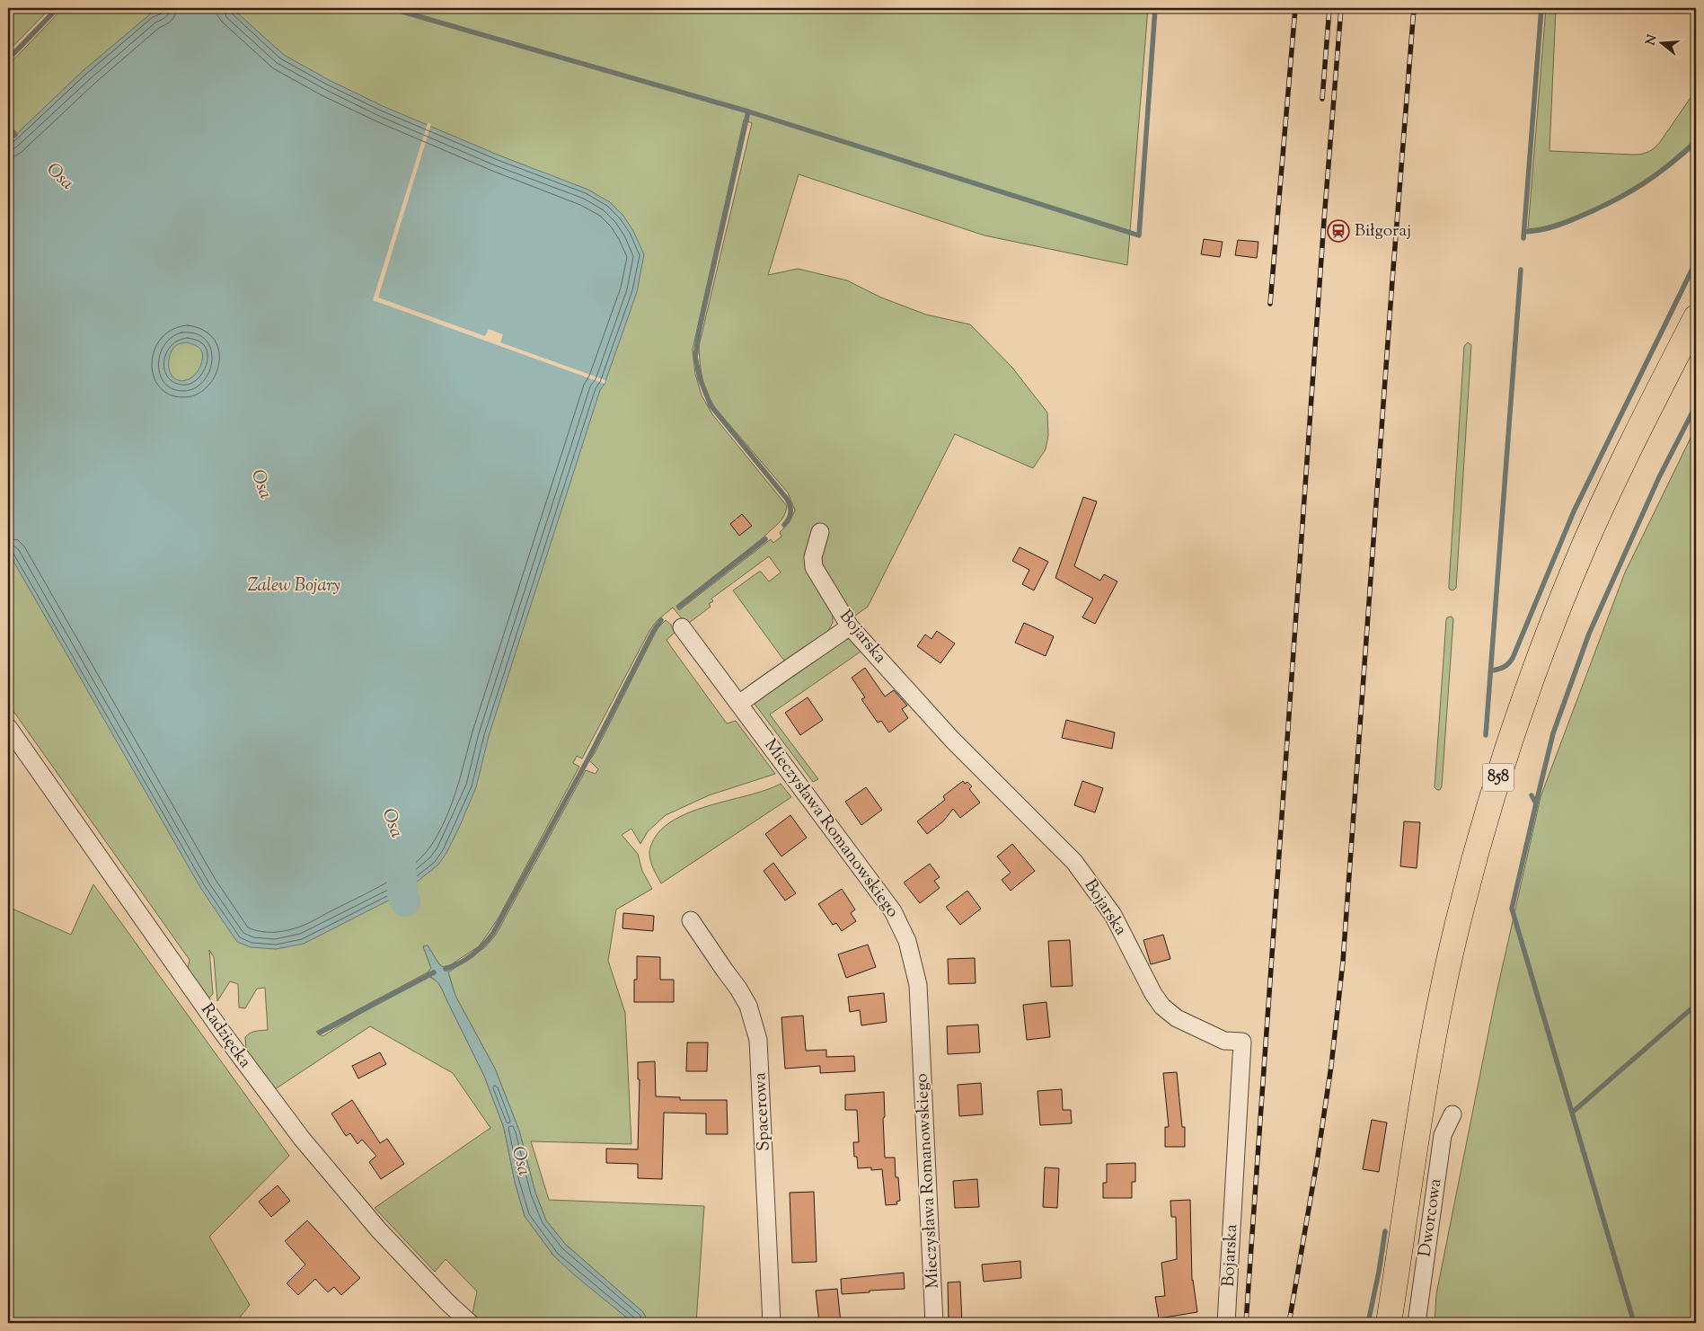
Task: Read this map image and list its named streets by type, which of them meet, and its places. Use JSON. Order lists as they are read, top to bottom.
{
  "streets": {
    "main road": ["858"],
    "street": [
      "Bojarska",
      "Mieczysława Romanowskiego",
      "Radzięcka",
      "Spacerowa",
      "Dworcowa"
    ]
  },
  "water": ["Osa", "Zalew Bojary"],
  "places": {
    "station": ["Biłgoraj"]
  },
  "north": "left"
}
